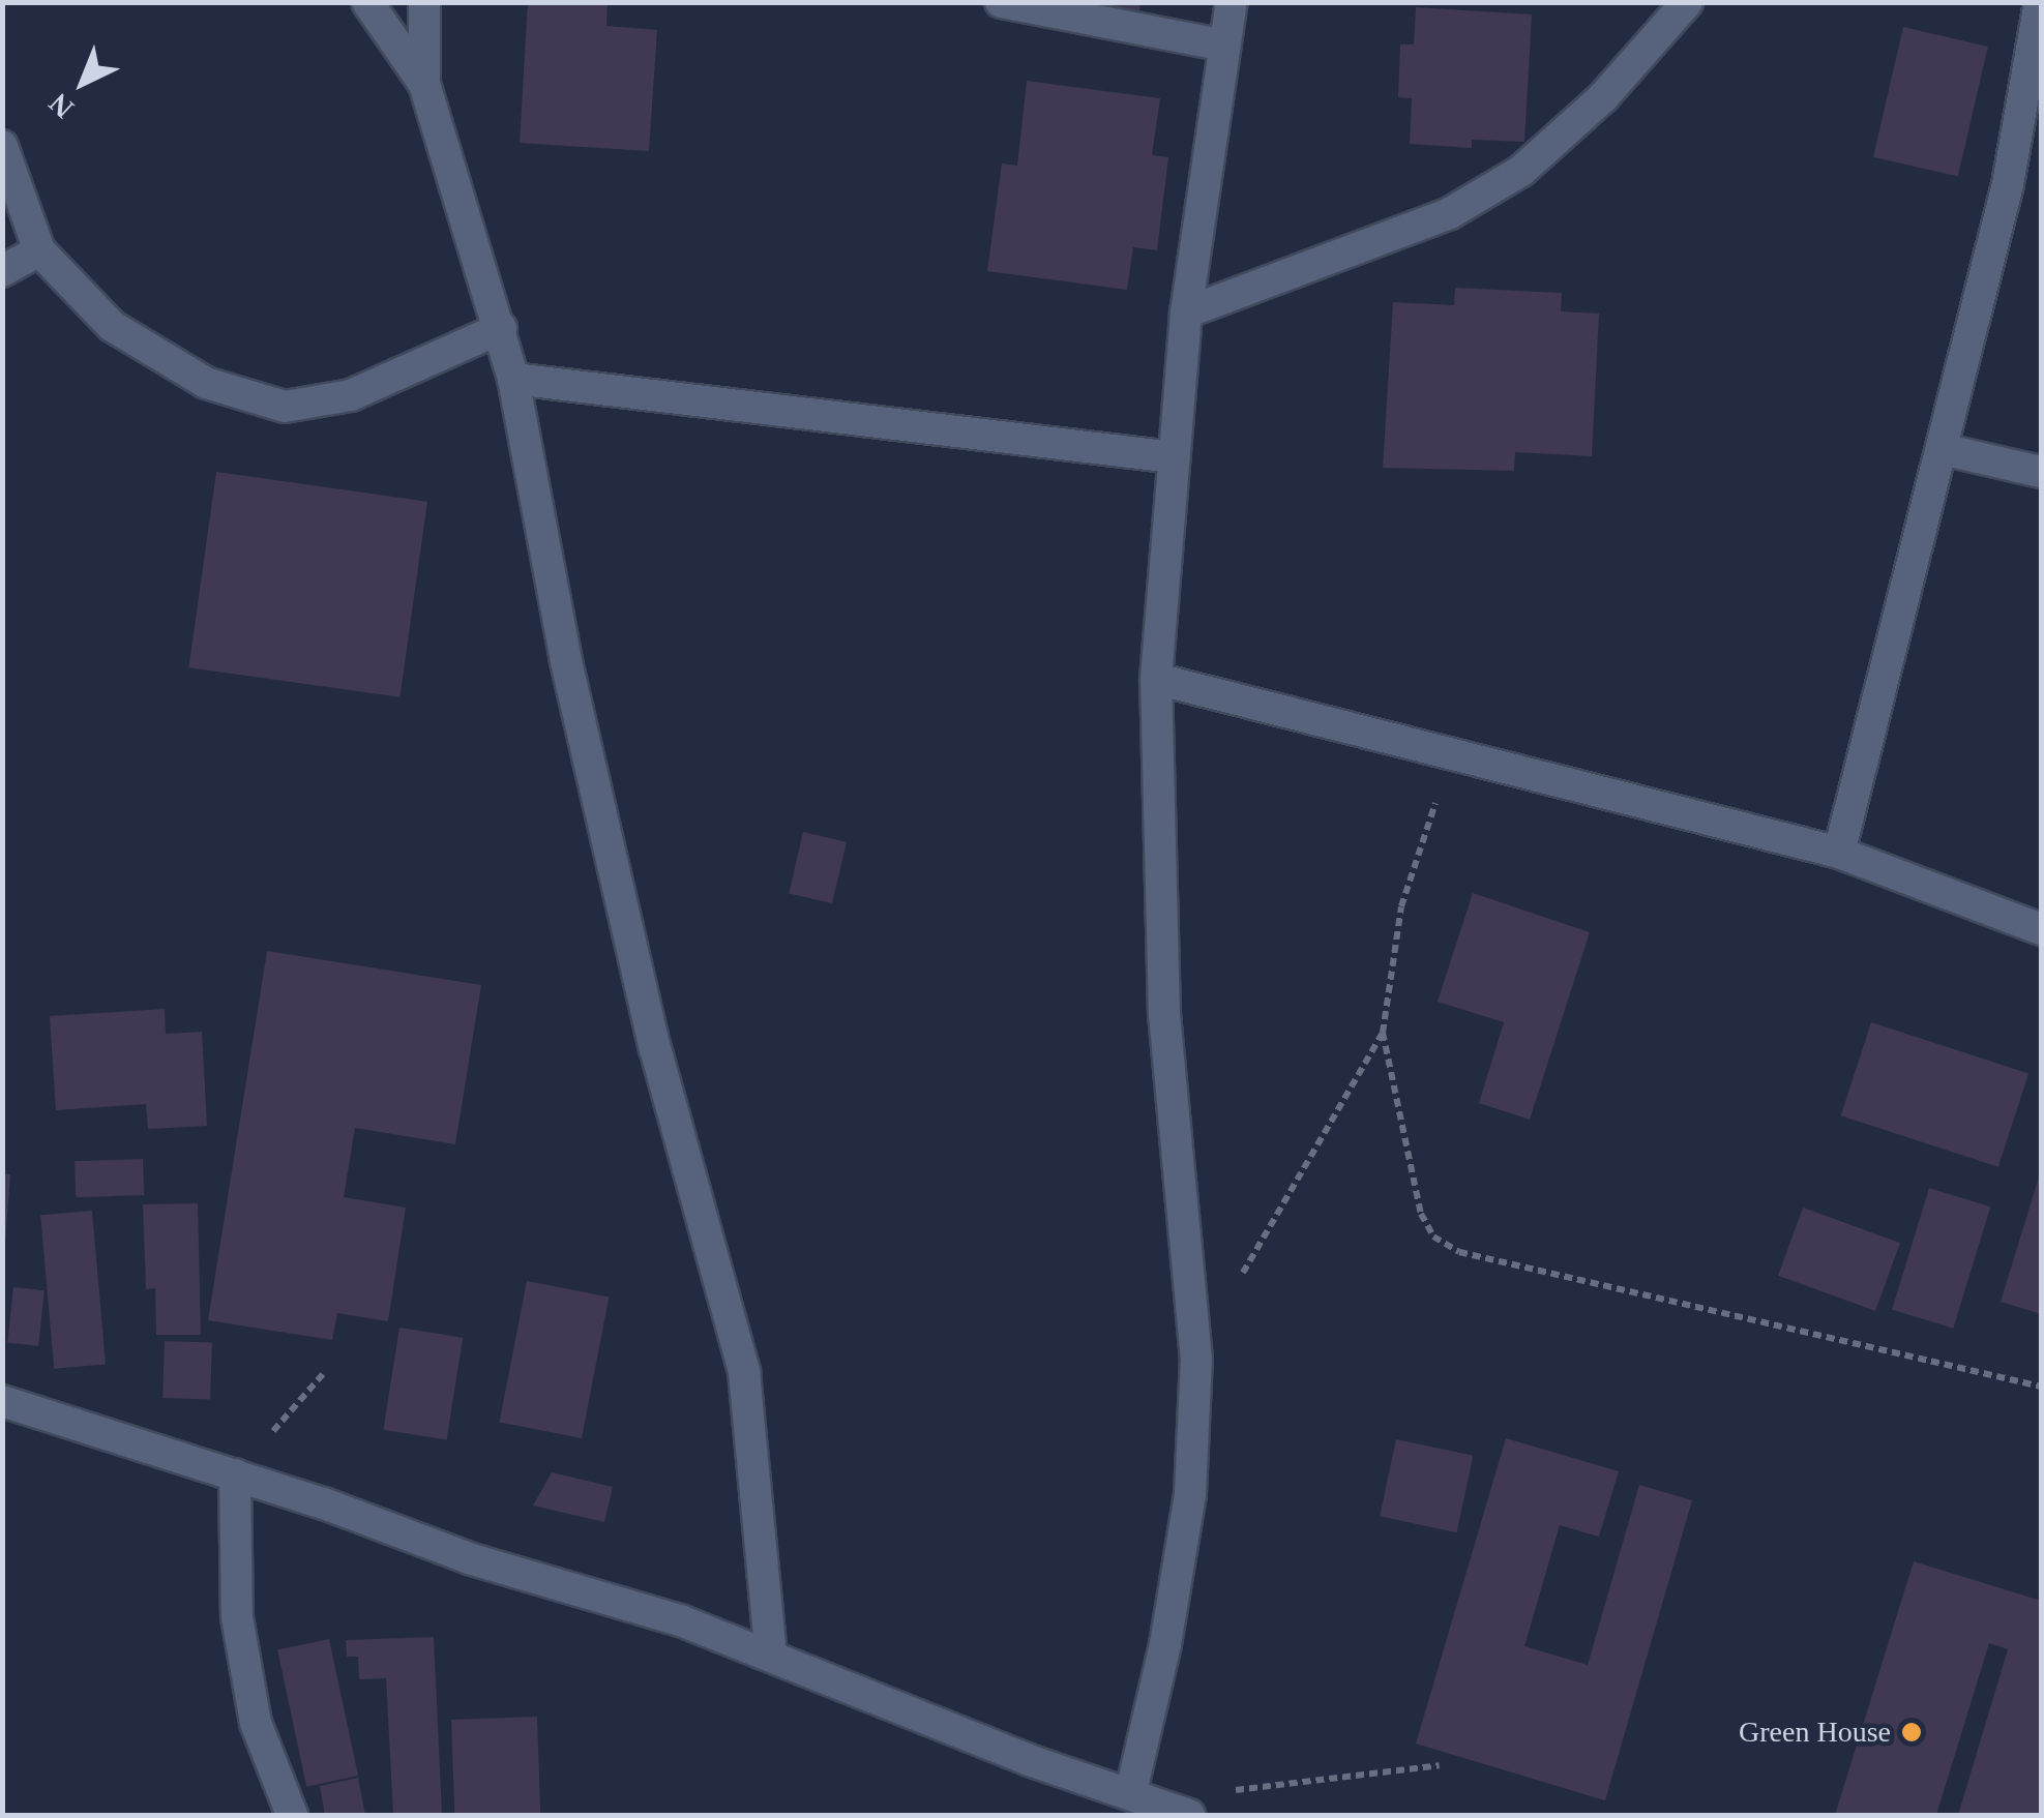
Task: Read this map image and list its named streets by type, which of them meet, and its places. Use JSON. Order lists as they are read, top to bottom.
{
  "places": ["Green House"],
  "north": "bottom left"
}
